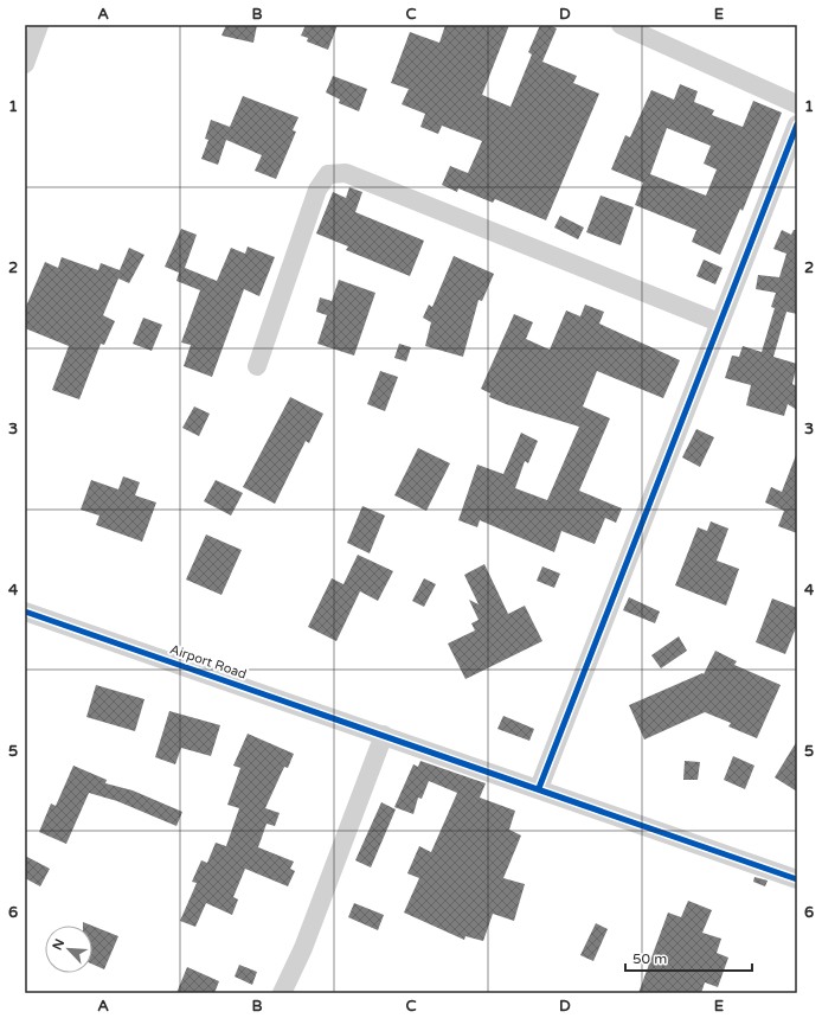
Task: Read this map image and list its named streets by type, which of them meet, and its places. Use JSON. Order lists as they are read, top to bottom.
{
  "streets": {
    "street": ["Airport Road"]
  },
  "scale_bar": "50 m",
  "north": "top left",
  "grid": {
    "columns": [
      "A",
      "B",
      "C",
      "D",
      "E"
    ],
    "rows": [
      "1",
      "2",
      "3",
      "4",
      "5",
      "6"
    ]
  }
}
